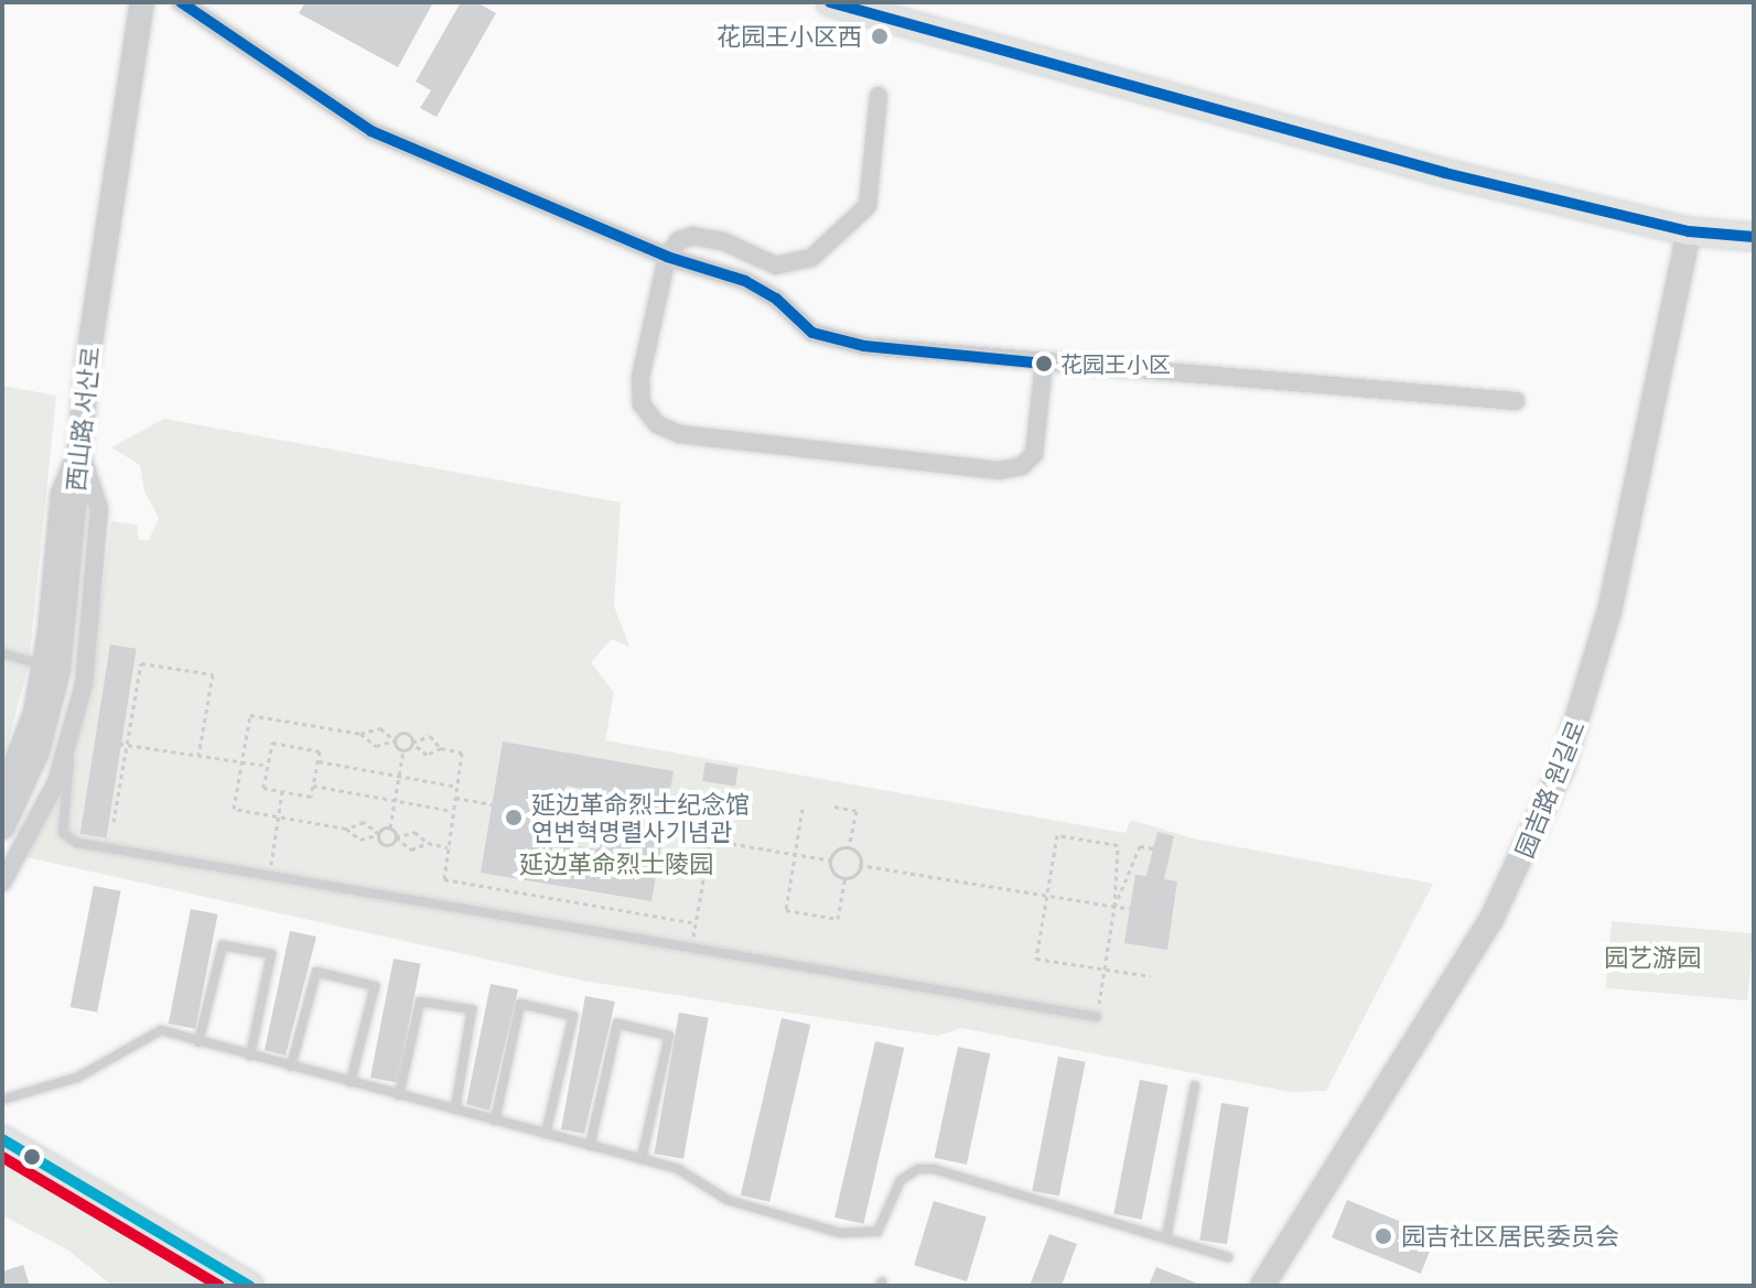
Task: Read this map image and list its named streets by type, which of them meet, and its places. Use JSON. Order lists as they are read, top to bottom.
{
  "streets": {
    "street": ["西山路 서산로", "园吉路 원길로"]
  },
  "parks": ["延边革命烈士陵园", "园艺游园"],
  "places": [
    "花园王小区西",
    "花园王小区",
    "延边革命烈士纪念馆 연변혁명렬사기념관",
    "园吉社区居民委员会"
  ]
}
